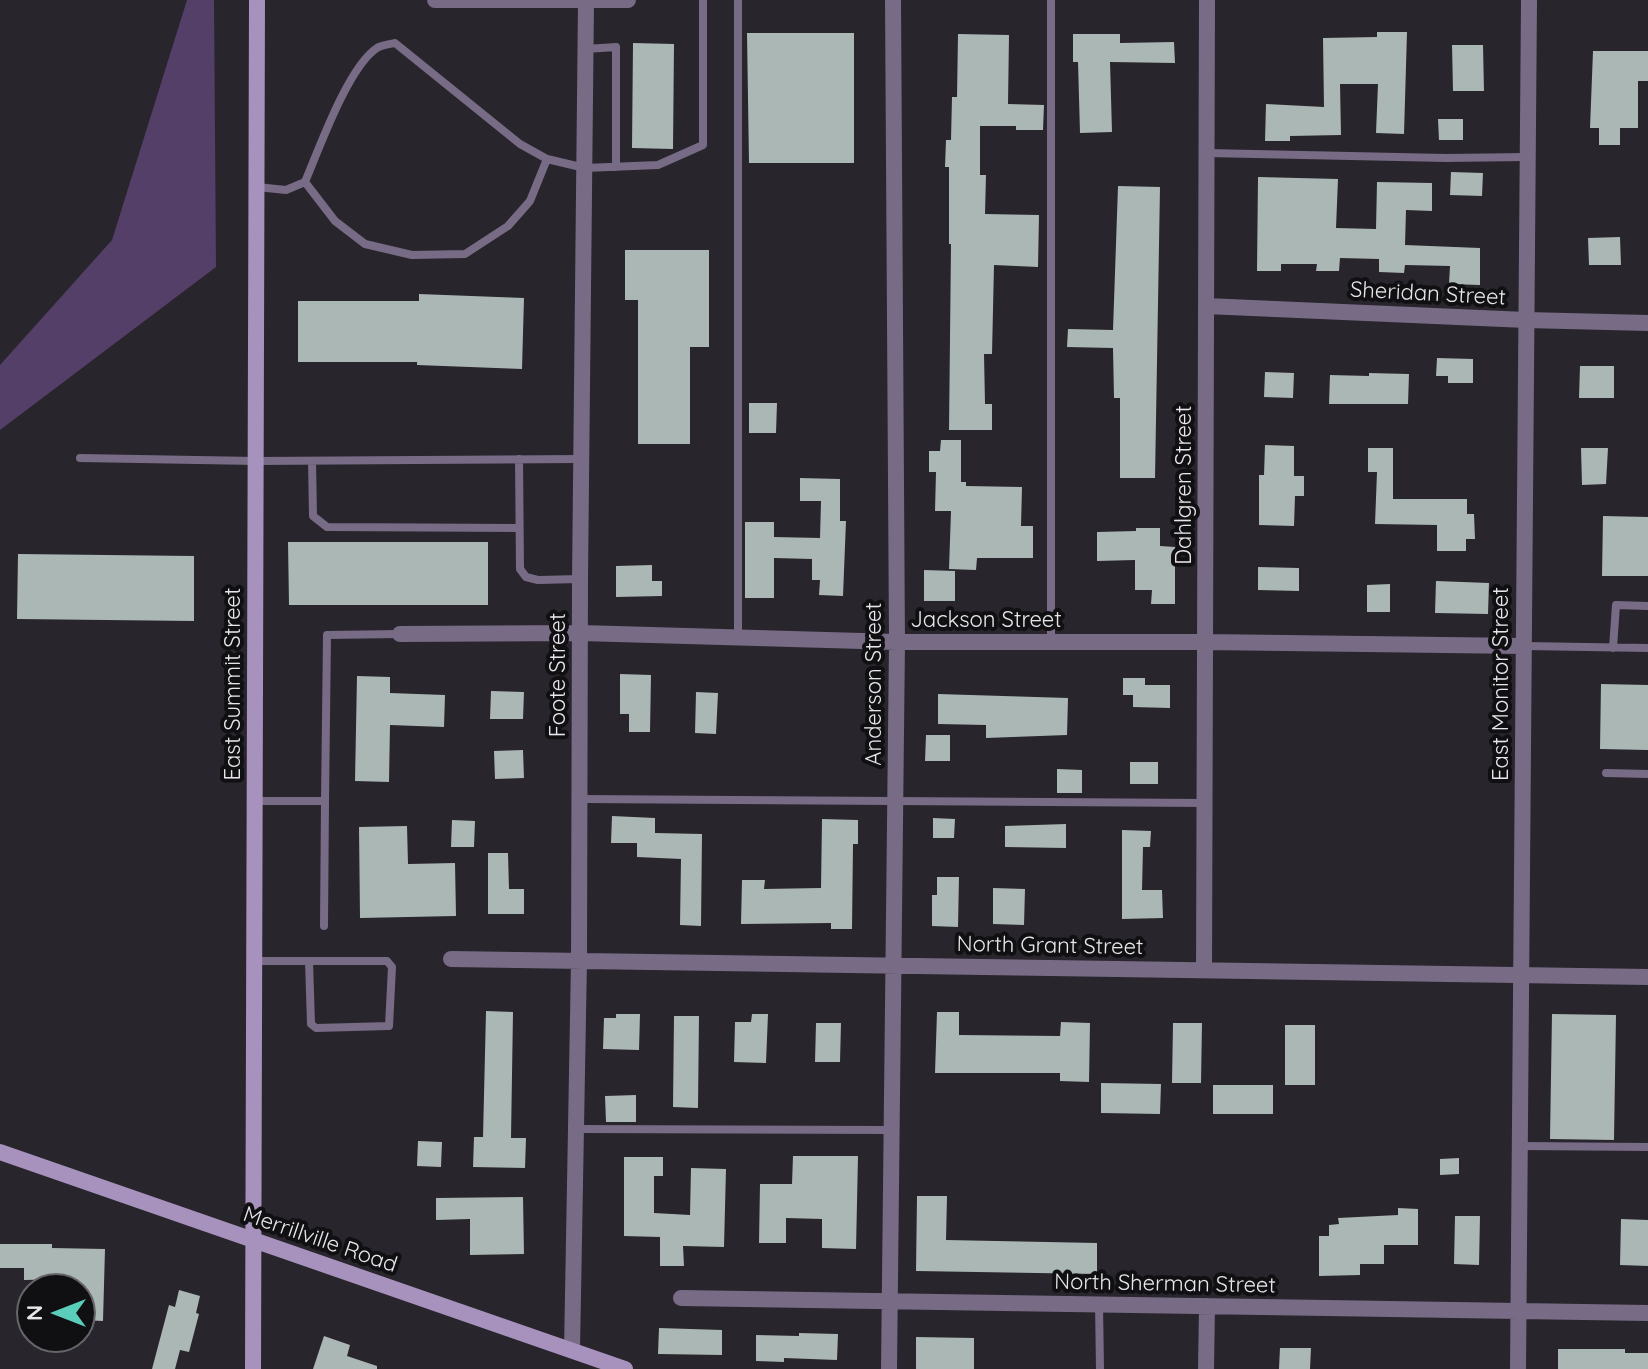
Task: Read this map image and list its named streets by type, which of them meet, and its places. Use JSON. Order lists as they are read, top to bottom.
{
  "streets": {
    "street": [
      "Sheridan Street",
      "Dahlgren Street",
      "Jackson Street",
      "Foote Street",
      "East Summit Street",
      "Anderson Street",
      "East Monitor Street",
      "North Grant Street",
      "Merrillville Road",
      "North Sherman Street"
    ]
  },
  "crossings": [
    ["Sheridan Street", "Dahlgren Street"],
    ["Sheridan Street", "East Monitor Street"],
    ["Dahlgren Street", "Jackson Street"],
    ["Dahlgren Street", "North Grant Street"],
    ["Jackson Street", "Foote Street"],
    ["Jackson Street", "Anderson Street"],
    ["Jackson Street", "East Monitor Street"],
    ["Foote Street", "North Grant Street"],
    ["Foote Street", "Merrillville Road"],
    ["East Summit Street", "Merrillville Road"],
    ["Anderson Street", "North Grant Street"],
    ["Anderson Street", "North Sherman Street"],
    ["East Monitor Street", "North Grant Street"],
    ["East Monitor Street", "North Sherman Street"]
  ],
  "north": "left"
}
